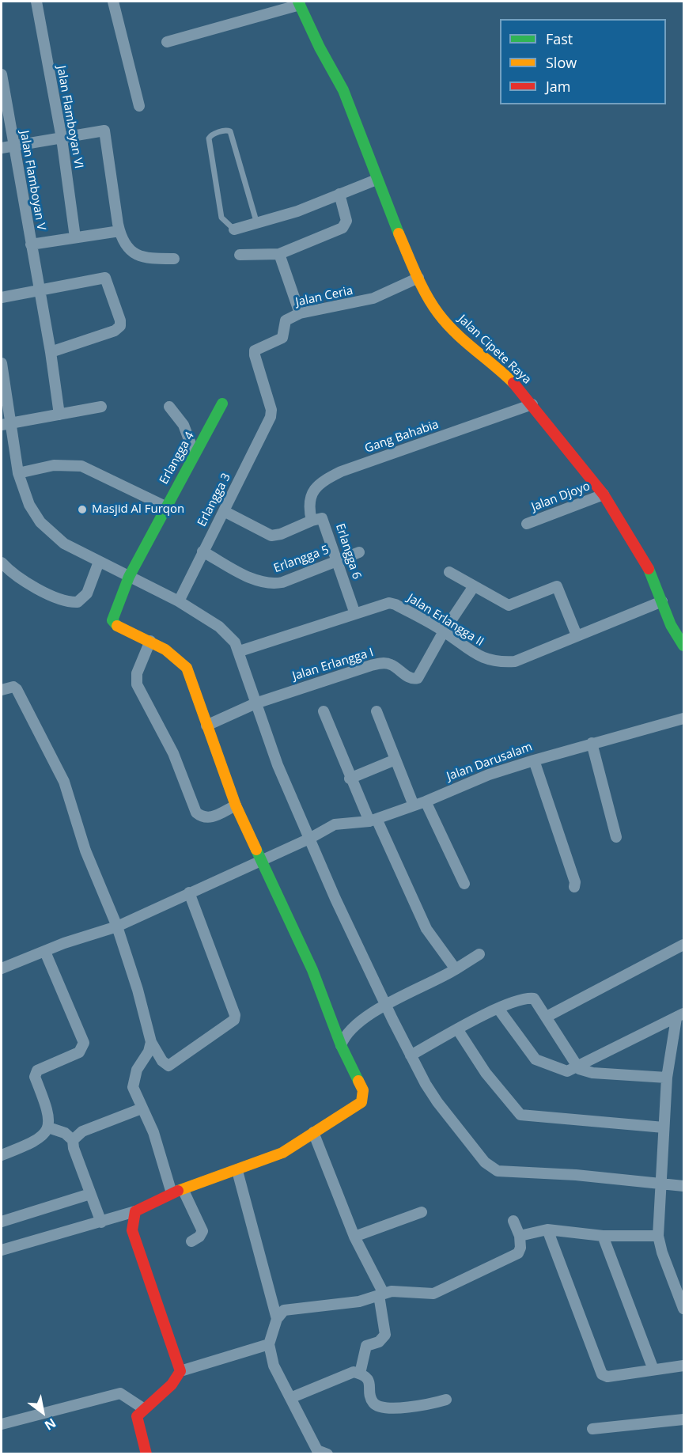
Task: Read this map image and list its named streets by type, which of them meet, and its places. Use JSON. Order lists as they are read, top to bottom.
{
  "streets": {
    "street": [
      "Jalan Flamboyan VI",
      "Jalan Flamboyan V",
      "Jalan Ceria",
      "Jalan Cipete Raya",
      "Gang Bahabia",
      "Erlangga 4",
      "Jalan Djoyo",
      "Erlangga 3",
      "Erlangga 6",
      "Erlangga 5",
      "Jalan Erlangga II",
      "Jalan Erlangga I",
      "Jalan Darusalam"
    ]
  },
  "crossings": [
    ["Jalan Ceria", "Jalan Cipete Raya"],
    ["Jalan Ceria", "Erlangga 3"],
    ["Jalan Cipete Raya", "Gang Bahabia"],
    ["Jalan Cipete Raya", "Jalan Djoyo"],
    ["Jalan Cipete Raya", "Jalan Erlangga II"],
    ["Gang Bahabia", "Erlangga 6"],
    ["Erlangga 3", "Erlangga 5"],
    ["Erlangga 6", "Erlangga 5"],
    ["Erlangga 6", "Jalan Erlangga II"],
    ["Jalan Erlangga II", "Jalan Erlangga I"]
  ],
  "places": ["Masjid Al Furqon"],
  "legend": ["Fast", "Slow", "Jam"],
  "north": "bottom right"
}
